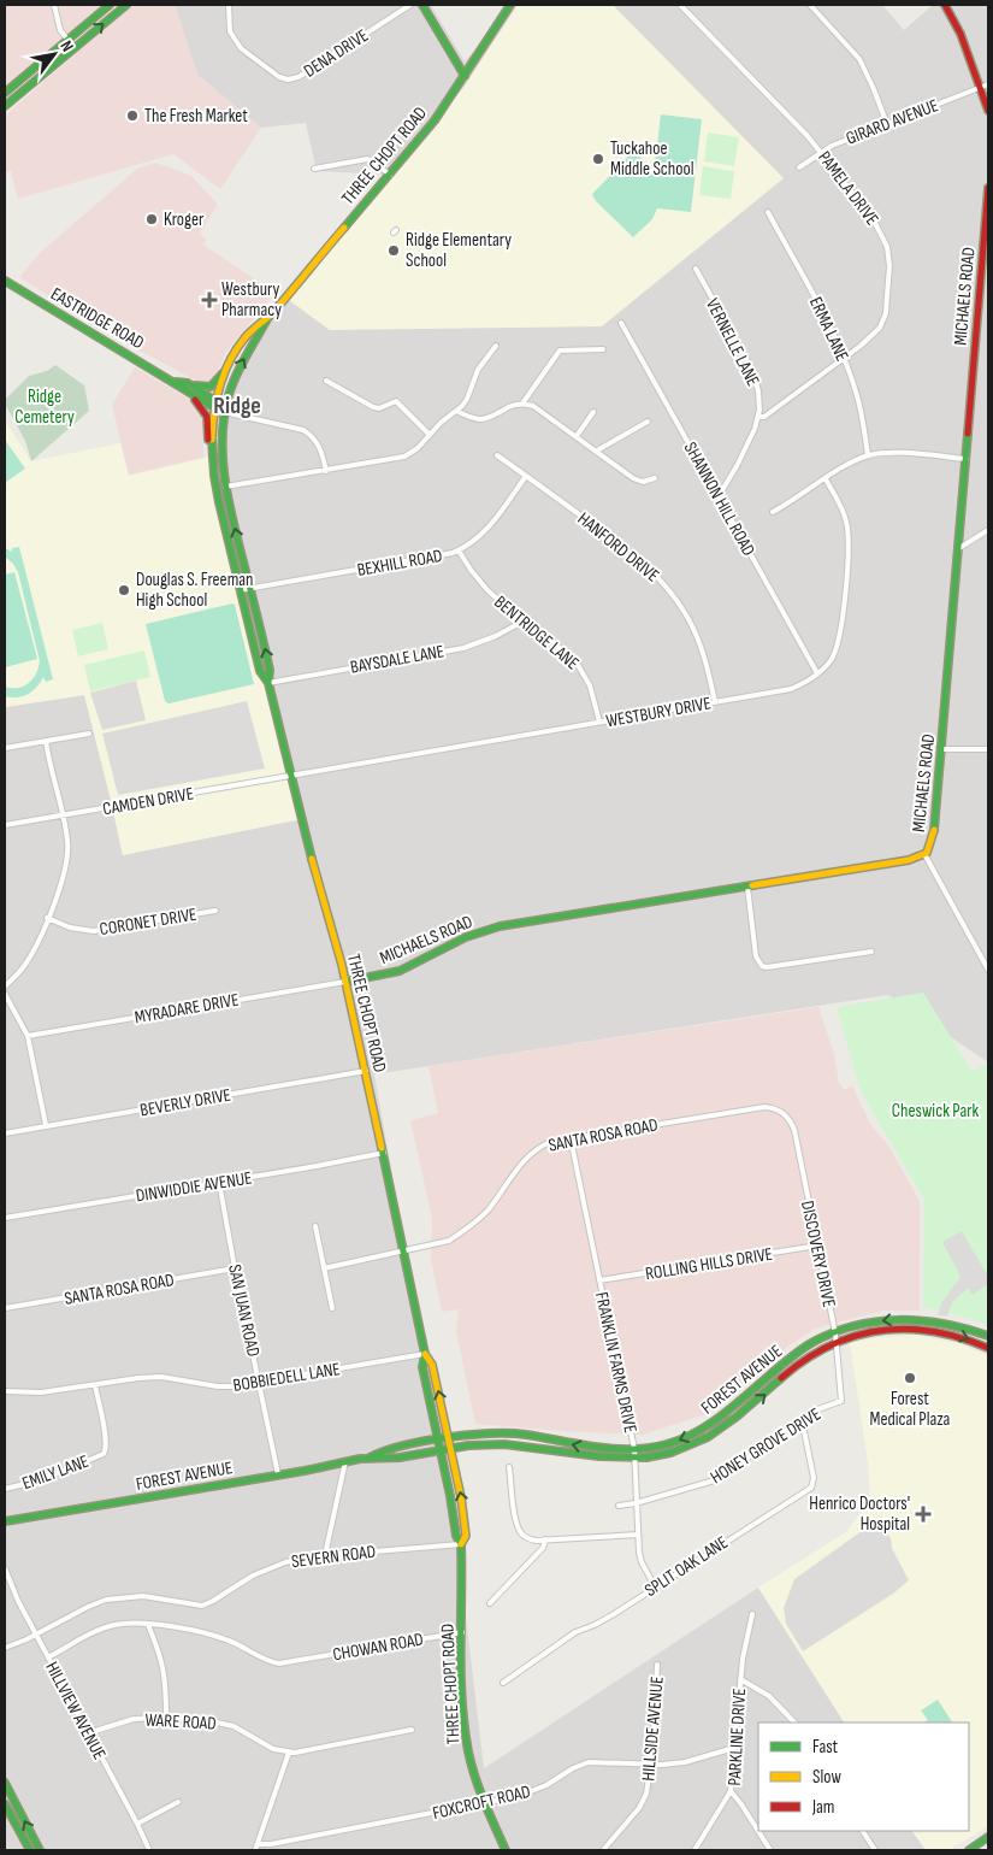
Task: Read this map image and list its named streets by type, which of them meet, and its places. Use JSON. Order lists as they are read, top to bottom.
{
  "streets": {
    "main road": [
      "THREE CHOPT ROAD",
      "MICHAELS ROAD",
      "EASTRIDGE ROAD",
      "FOREST AVENUE"
    ],
    "street": [
      "DENA DRIVE",
      "GIRARD AVENUE",
      "PAMELA DRIVE",
      "ERMA LANE",
      "VERNELLE LANE",
      "SHANNON HILL ROAD",
      "HANFORD DRIVE",
      "BEXHILL ROAD",
      "BENTRIDGE LANE",
      "BAYSDALE LANE",
      "WESTBURY DRIVE",
      "CAMDEN DRIVE",
      "CORONET DRIVE",
      "MYRADARE DRIVE",
      "BEVERLY DRIVE",
      "SANTA ROSA ROAD",
      "DINWIDDIE AVENUE",
      "DISCOVERY DRIVE",
      "ROLLING HILLS DRIVE",
      "SAN JUAN ROAD",
      "FRANKLIN FARMS DRIVE",
      "BOBBIEDELL LANE",
      "HONEY GROVE DRIVE",
      "EMILY LANE",
      "SEVERN ROAD",
      "SPLIT OAK LANE",
      "CHOWAN ROAD",
      "HILLVIEW AVENUE",
      "WARE ROAD",
      "HILLSIDE AVENUE",
      "PARKLINE DRIVE",
      "FOXCROFT ROAD"
    ]
  },
  "crossings": [
    ["GIRARD AVENUE", "PAMELA DRIVE"],
    ["THREE CHOPT ROAD", "MICHAELS ROAD"],
    ["THREE CHOPT ROAD", "EASTRIDGE ROAD"],
    ["THREE CHOPT ROAD", "BEXHILL ROAD"],
    ["THREE CHOPT ROAD", "BAYSDALE LANE"],
    ["THREE CHOPT ROAD", "WESTBURY DRIVE"],
    ["THREE CHOPT ROAD", "CAMDEN DRIVE"],
    ["THREE CHOPT ROAD", "MYRADARE DRIVE"],
    ["THREE CHOPT ROAD", "BEVERLY DRIVE"],
    ["THREE CHOPT ROAD", "SANTA ROSA ROAD"],
    ["THREE CHOPT ROAD", "DINWIDDIE AVENUE"],
    ["THREE CHOPT ROAD", "BOBBIEDELL LANE"],
    ["THREE CHOPT ROAD", "FOREST AVENUE"],
    ["THREE CHOPT ROAD", "SEVERN ROAD"],
    ["THREE CHOPT ROAD", "CHOWAN ROAD"],
    ["THREE CHOPT ROAD", "FOXCROFT ROAD"],
    ["PAMELA DRIVE", "ERMA LANE"],
    ["PAMELA DRIVE", "VERNELLE LANE"],
    ["MICHAELS ROAD", "MYRADARE DRIVE"],
    ["SHANNON HILL ROAD", "WESTBURY DRIVE"],
    ["HANFORD DRIVE", "BEXHILL ROAD"],
    ["HANFORD DRIVE", "WESTBURY DRIVE"],
    ["BEXHILL ROAD", "BENTRIDGE LANE"],
    ["BENTRIDGE LANE", "BAYSDALE LANE"],
    ["BENTRIDGE LANE", "WESTBURY DRIVE"],
    ["WESTBURY DRIVE", "CAMDEN DRIVE"],
    ["SANTA ROSA ROAD", "DISCOVERY DRIVE"],
    ["SANTA ROSA ROAD", "SAN JUAN ROAD"],
    ["SANTA ROSA ROAD", "FRANKLIN FARMS DRIVE"],
    ["DINWIDDIE AVENUE", "SAN JUAN ROAD"],
    ["DISCOVERY DRIVE", "ROLLING HILLS DRIVE"],
    ["DISCOVERY DRIVE", "FOREST AVENUE"],
    ["DISCOVERY DRIVE", "HONEY GROVE DRIVE"],
    ["ROLLING HILLS DRIVE", "FRANKLIN FARMS DRIVE"],
    ["SAN JUAN ROAD", "BOBBIEDELL LANE"],
    ["SAN JUAN ROAD", "FOREST AVENUE"],
    ["FRANKLIN FARMS DRIVE", "FOREST AVENUE"],
    ["FRANKLIN FARMS DRIVE", "HONEY GROVE DRIVE"],
    ["FRANKLIN FARMS DRIVE", "SPLIT OAK LANE"],
    ["BOBBIEDELL LANE", "EMILY LANE"],
    ["HONEY GROVE DRIVE", "SPLIT OAK LANE"],
    ["SEVERN ROAD", "HILLVIEW AVENUE"],
    ["CHOWAN ROAD", "HILLVIEW AVENUE"],
    ["HILLVIEW AVENUE", "WARE ROAD"],
    ["HILLSIDE AVENUE", "FOXCROFT ROAD"],
    ["PARKLINE DRIVE", "FOXCROFT ROAD"]
  ],
  "districts": ["Ridge"],
  "parks": ["Ridge Cemetery", "Cheswick Park"],
  "places": {
    "other": [
      "The Fresh Market",
      "Tuckahoe Middle School",
      "Kroger",
      "Ridge Elementary School",
      "Douglas S. Freeman High School",
      "Forest Medical Plaza"
    ],
    "health": ["Westbury Pharmacy", "Henrico Doctors' Hospital"]
  },
  "legend": ["Fast", "Slow", "Jam"],
  "north": "top right"
}
